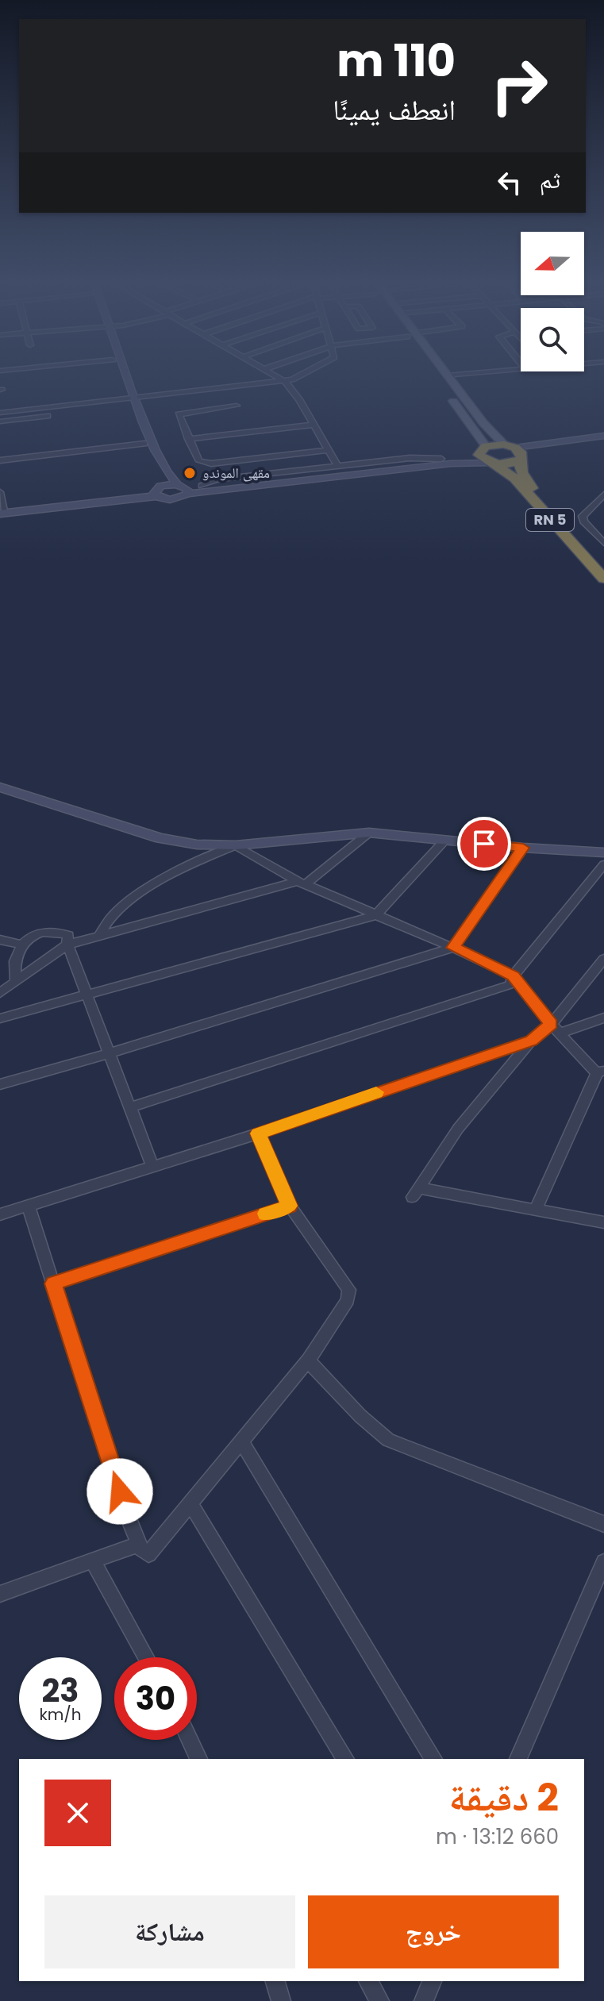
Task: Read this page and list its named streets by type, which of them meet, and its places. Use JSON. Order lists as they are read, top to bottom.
{
  "streets": {
    "highway": ["RN 5"]
  },
  "places": ["مقهى الموندو"],
  "north": "left",
  "page": {
    "turn": ["110 m", "انعطف يمينًا"],
    "then": "ثم",
    "speed": "23 km/h",
    "limit": "30",
    "heading": ["2 دقيقة", "660 m · 13:12"],
    "buttons": ["خروج", "مشاركة"]
  }
}
